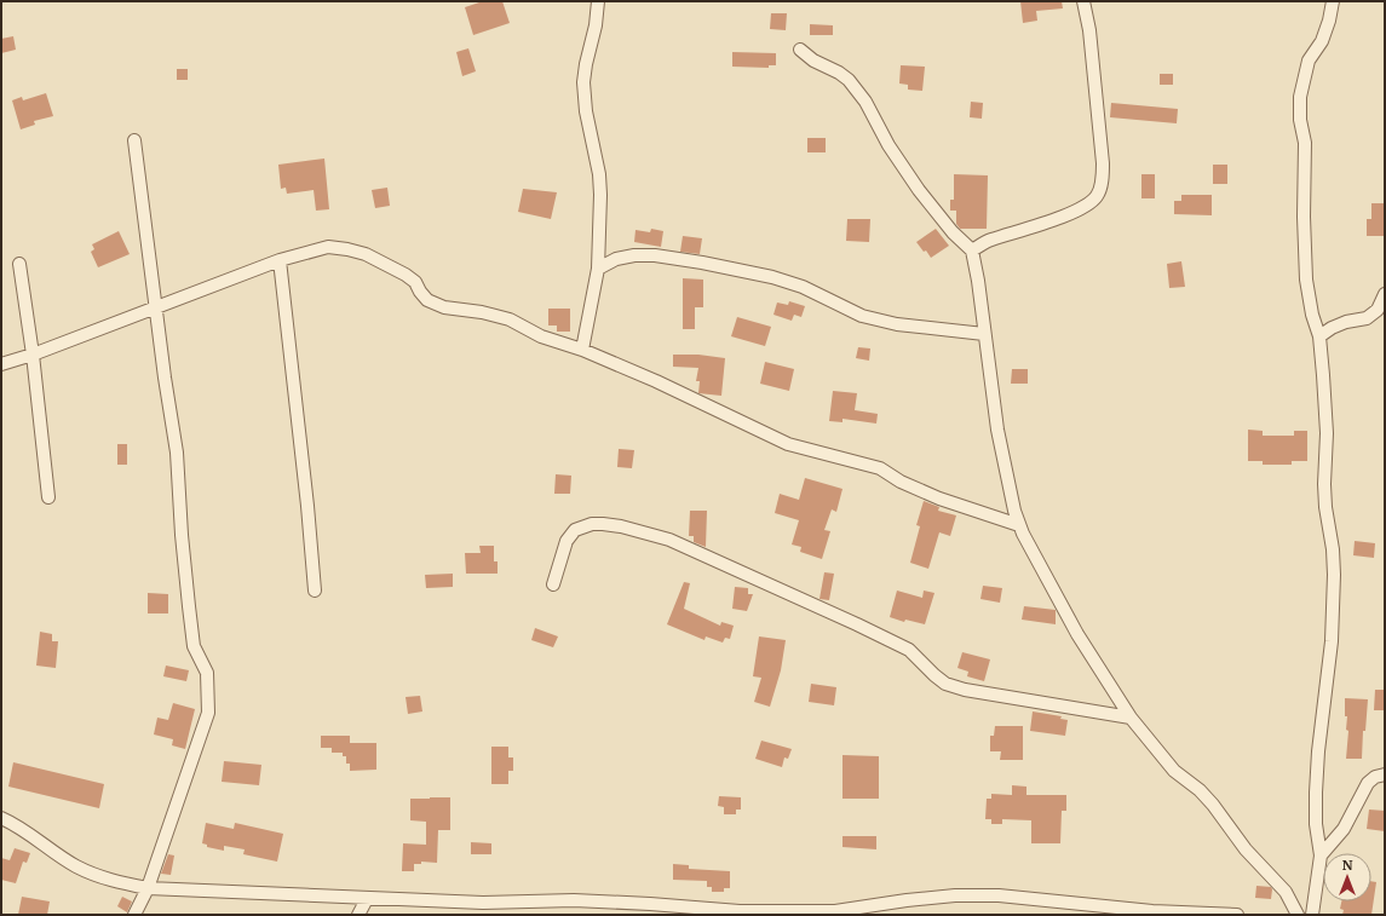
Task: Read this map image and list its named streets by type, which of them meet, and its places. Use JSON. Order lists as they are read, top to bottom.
{
  "north": "top"
}
